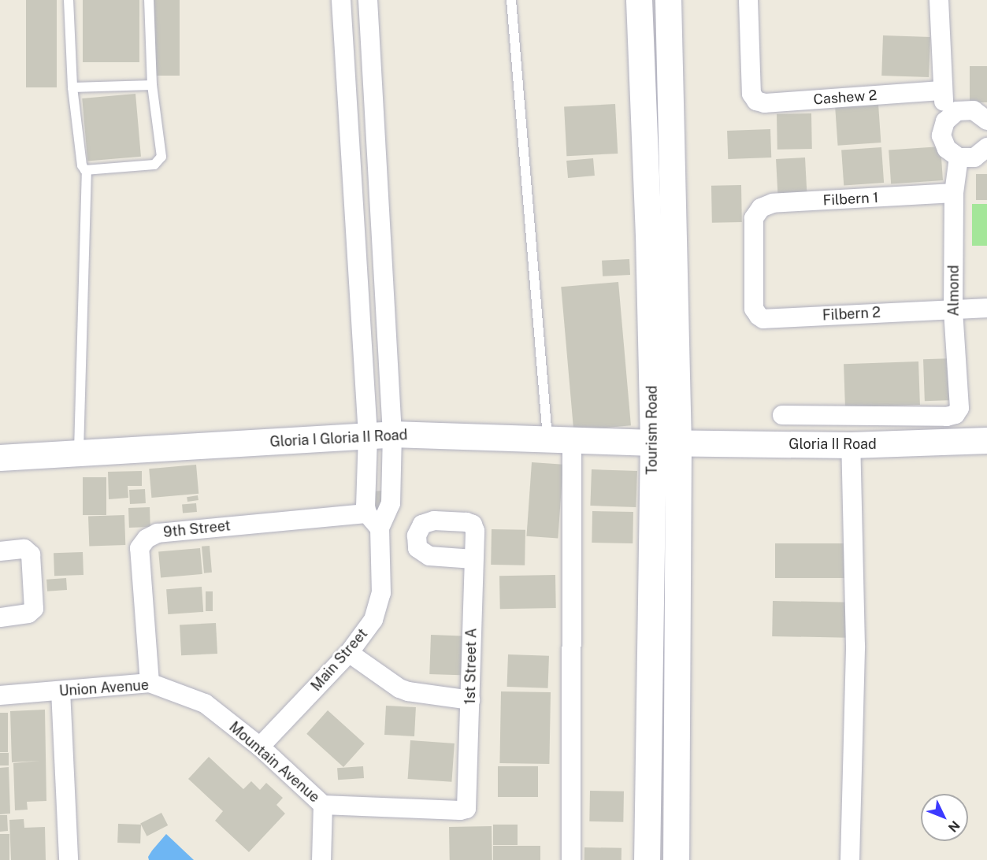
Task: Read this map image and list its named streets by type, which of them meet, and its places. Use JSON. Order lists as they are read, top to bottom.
{
  "streets": {
    "main road": ["Tourism Road", "Gloria I Gloria II Road", "Gloria II Road"],
    "street": [
      "Cashew 2",
      "Filbern 1",
      "Almond",
      "Filbern 2",
      "9th Street",
      "Main Street",
      "1st Street A",
      "Union Avenue",
      "Mountain Avenue"
    ]
  },
  "crossings": [
    ["Filbern 1", "Almond"],
    ["Filbern 1", "Filbern 2"],
    ["Almond", "Filbern 2"],
    ["Tourism Road", "Gloria I Gloria II Road"],
    ["Tourism Road", "Gloria II Road"],
    ["Gloria I Gloria II Road", "Gloria II Road"],
    ["9th Street", "Union Avenue"],
    ["Main Street", "Mountain Avenue"],
    ["1st Street A", "Mountain Avenue"],
    ["Union Avenue", "Mountain Avenue"]
  ],
  "north": "bottom right"
}
